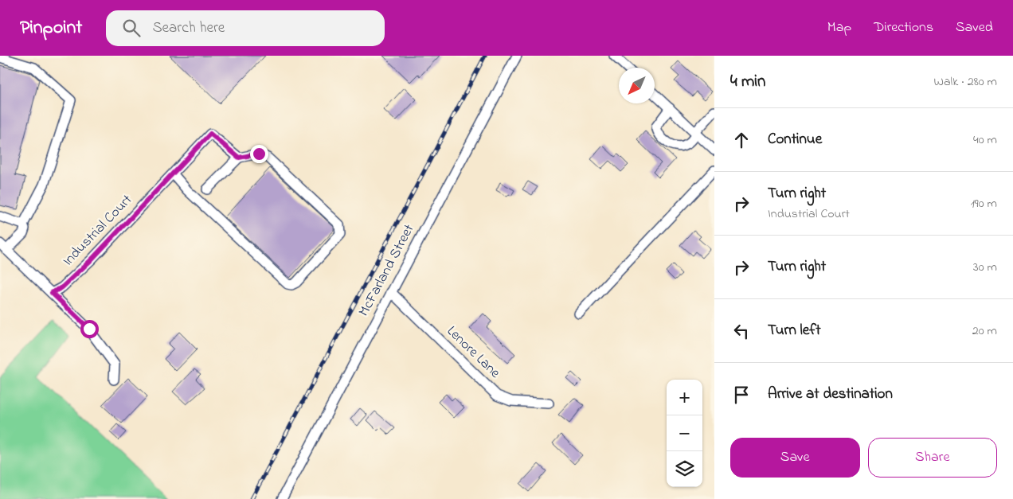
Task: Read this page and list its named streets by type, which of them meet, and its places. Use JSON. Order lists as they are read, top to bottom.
{
  "streets": {
    "street": ["Industrial Court", "McFarland Street", "Lenore Lane"]
  },
  "crossings": [
    ["McFarland Street", "Lenore Lane"]
  ],
  "north": "bottom left",
  "page": {
    "header": "Pinpoint",
    "search": "Search here",
    "nav": ["Map", "Directions", "Saved"],
    "heading": ["4 min", "Walk · 280 m"],
    "list": [
      ["Continue", "40 m"],
      ["Turn right", "Industrial Court", "190 m"],
      ["Turn right", "30 m"],
      ["Turn left", "20 m"],
      "Arrive at destination"
    ],
    "map_buttons": ["+", "−"],
    "buttons": ["Save", "Share"]
  }
}
